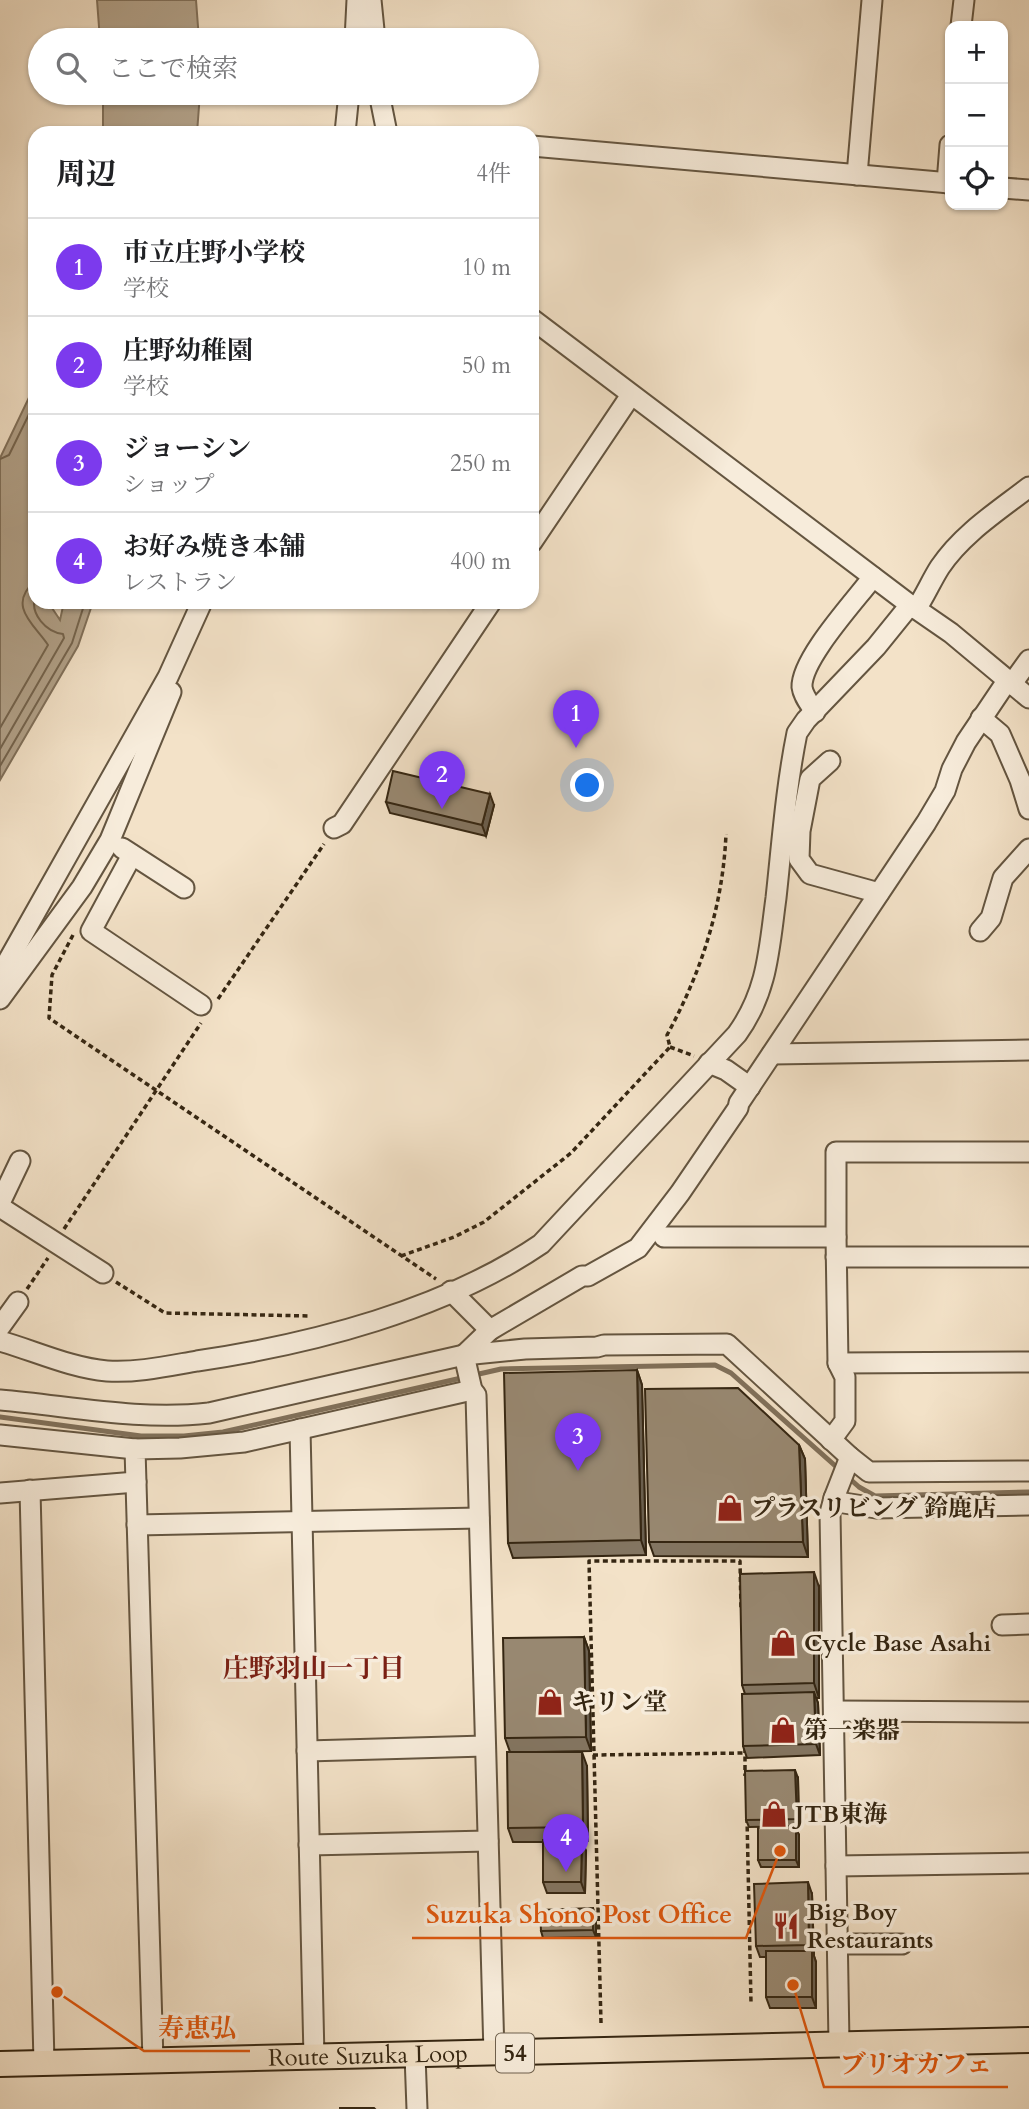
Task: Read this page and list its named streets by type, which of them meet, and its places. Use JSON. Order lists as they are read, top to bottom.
{
  "streets": {
    "main road": ["54", "Route Suzuka Loop"]
  },
  "districts": ["庄野羽山一丁目"],
  "places": {
    "shop": [
      "プラスリビング 鈴鹿店",
      "Cycle Base Asahi",
      "キリン堂",
      "第一楽器",
      "JTB東海"
    ],
    "other": ["Suzuka Shono Post Office", "ブリオカフェ", "寿恵弘"],
    "restaurant": ["Big Boy Restaurants"]
  },
  "page": {
    "map_buttons": ["+", "−"],
    "search": "ここで検索",
    "heading": ["周辺", "4件"],
    "list": [
      {
        "mark": "1",
        "name": "市立庄野小学校",
        "note": "学校",
        "value": "10 m"
      },
      {
        "mark": "2",
        "name": "庄野幼稚園",
        "note": "学校",
        "value": "50 m"
      },
      {
        "mark": "3",
        "name": "ジョーシン",
        "note": "ショップ",
        "value": "250 m"
      },
      {
        "mark": "4",
        "name": "お好み焼き本舗",
        "note": "レストラン",
        "value": "400 m"
      }
    ],
    "pins": [
      "1",
      "2",
      "3",
      "4"
    ]
  }
}
